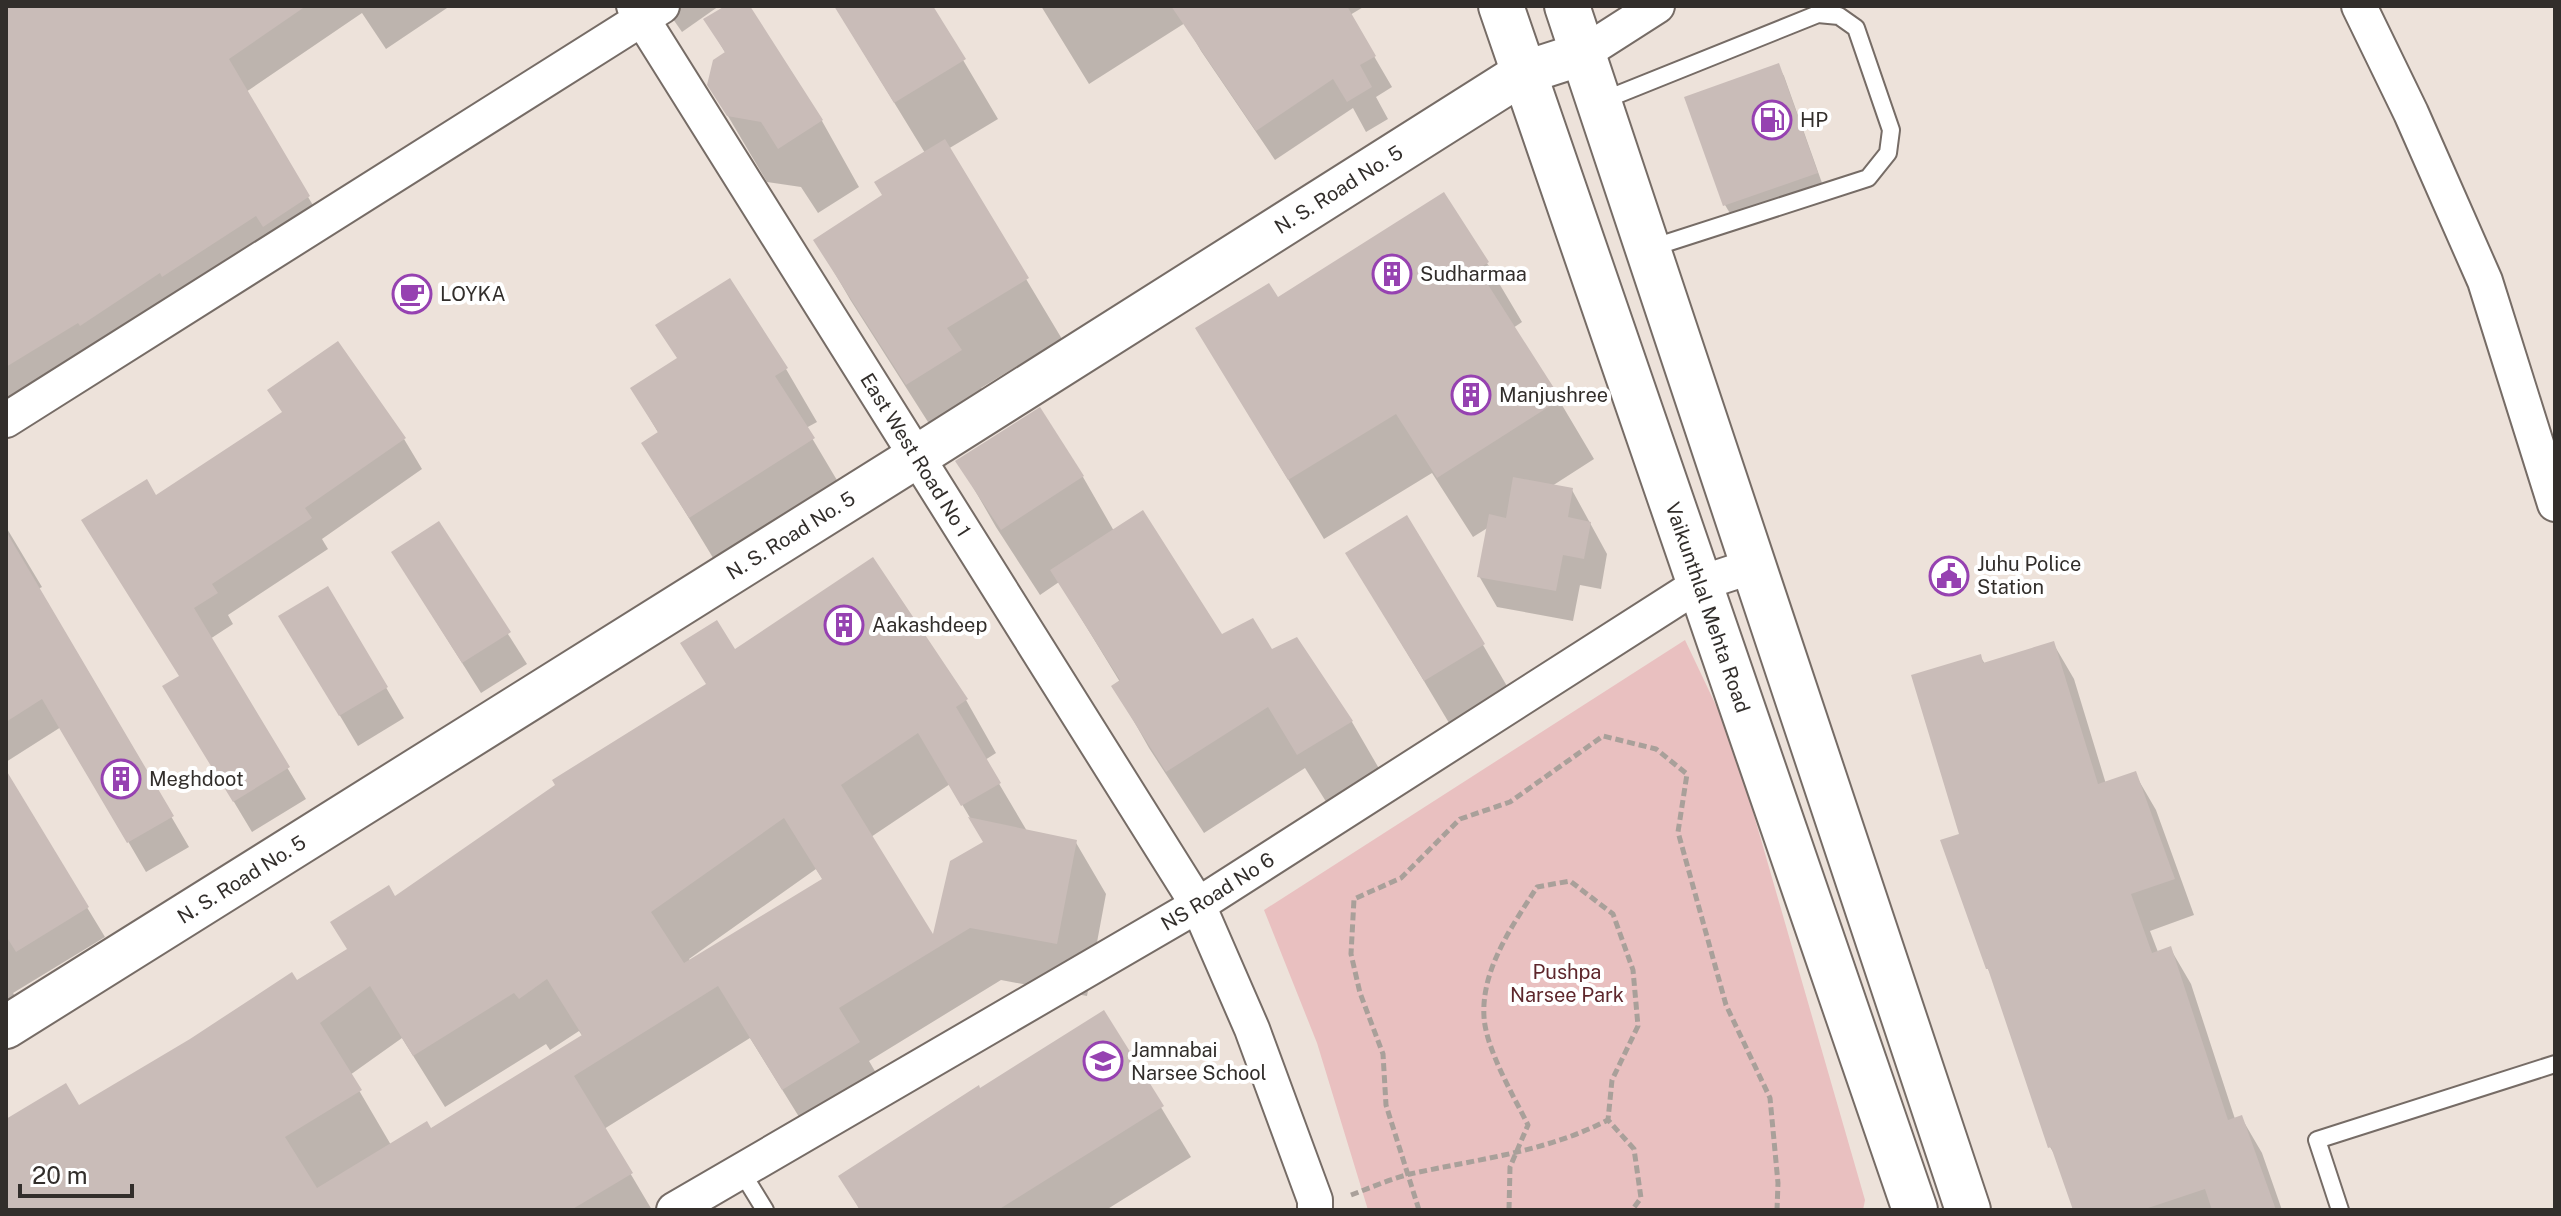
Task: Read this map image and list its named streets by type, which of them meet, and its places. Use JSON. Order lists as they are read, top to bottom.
{
  "streets": {
    "main road": ["Vaikunthlal Mehta Road"],
    "street": ["N. S. Road No. 5", "East West Road No 1", "NS Road No 6"]
  },
  "crossings": [
    ["N. S. Road No. 5", "East West Road No 1"],
    ["N. S. Road No. 5", "Vaikunthlal Mehta Road"],
    ["East West Road No 1", "NS Road No 6"],
    ["Vaikunthlal Mehta Road", "NS Road No 6"]
  ],
  "parks": ["Pushpa Narsee Park"],
  "places": {
    "fuel station": ["HP"],
    "building": [
      "Sudharmaa",
      "Manjushree",
      "Aakashdeep",
      "Meghdoot"
    ],
    "cafe": ["LOYKA"],
    "public building": ["Juhu Police Station"],
    "school or university": ["Jamnabai Narsee School"]
  },
  "scale_bar": "20 m"
}
